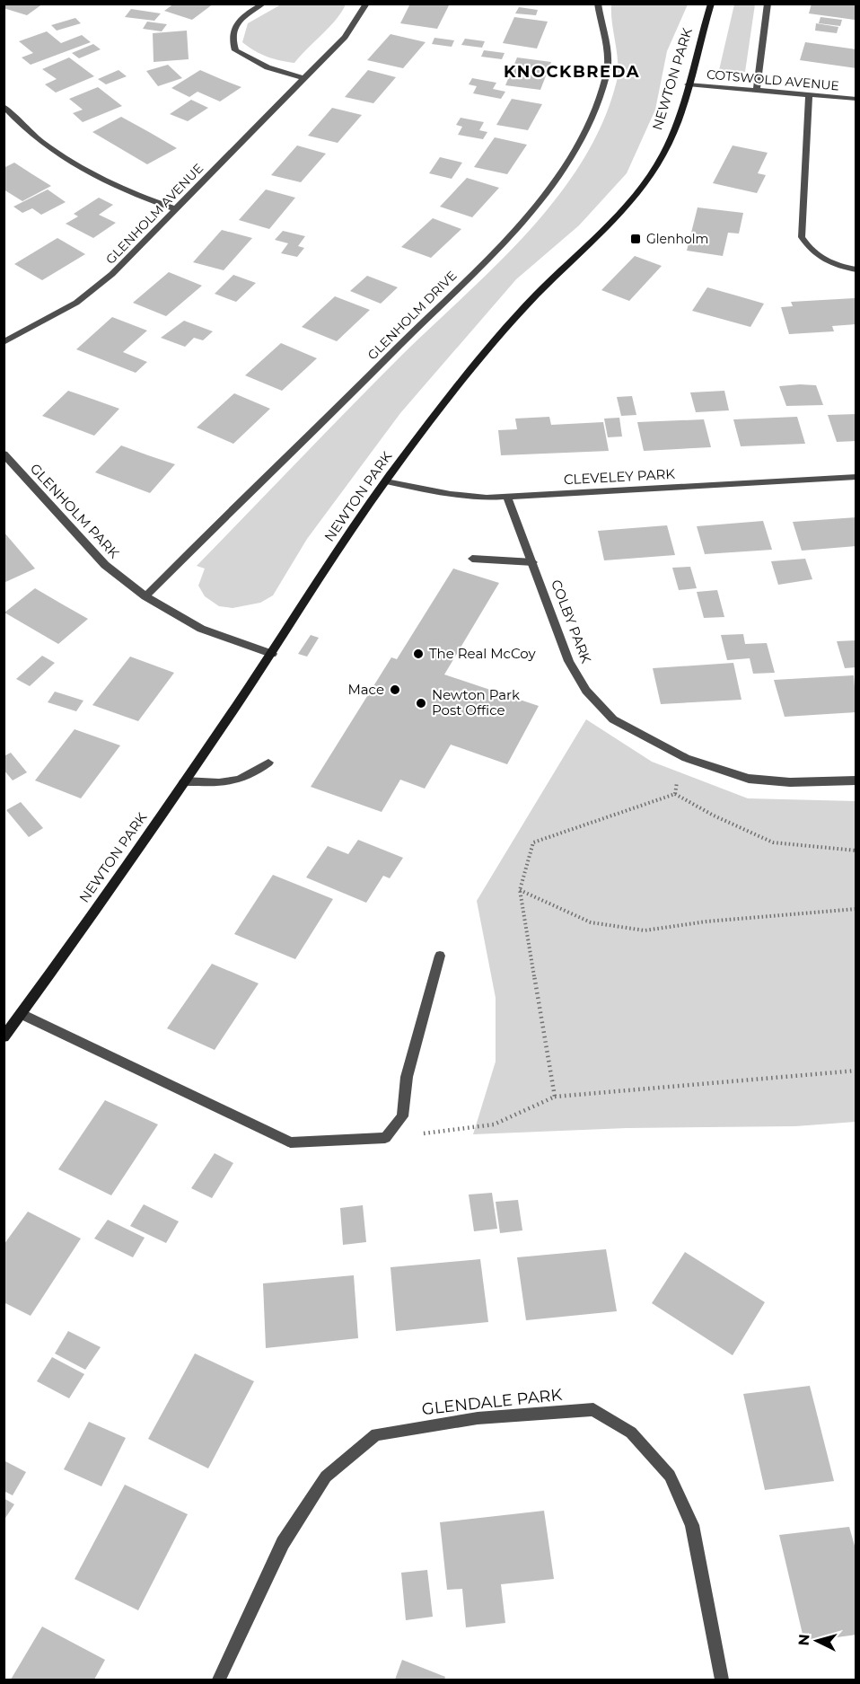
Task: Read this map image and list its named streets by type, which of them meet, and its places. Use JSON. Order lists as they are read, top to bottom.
{
  "streets": {
    "street": [
      "NEWTON PARK",
      "COTSWOLD AVENUE",
      "GLENHOLM AVENUE",
      "GLENHOLM DRIVE",
      "CLEVELEY PARK",
      "GLENHOLM PARK",
      "COLBY PARK",
      "GLENDALE PARK"
    ]
  },
  "crossings": [
    ["NEWTON PARK", "COTSWOLD AVENUE"],
    ["NEWTON PARK", "CLEVELEY PARK"],
    ["NEWTON PARK", "GLENHOLM PARK"],
    ["GLENHOLM DRIVE", "GLENHOLM PARK"],
    ["CLEVELEY PARK", "COLBY PARK"]
  ],
  "districts": ["KNOCKBREDA"],
  "places": {
    "transit": ["Glenholm"],
    "other": ["The Real McCoy", "Mace", "Newton Park Post Office"]
  },
  "north": "left"
}
